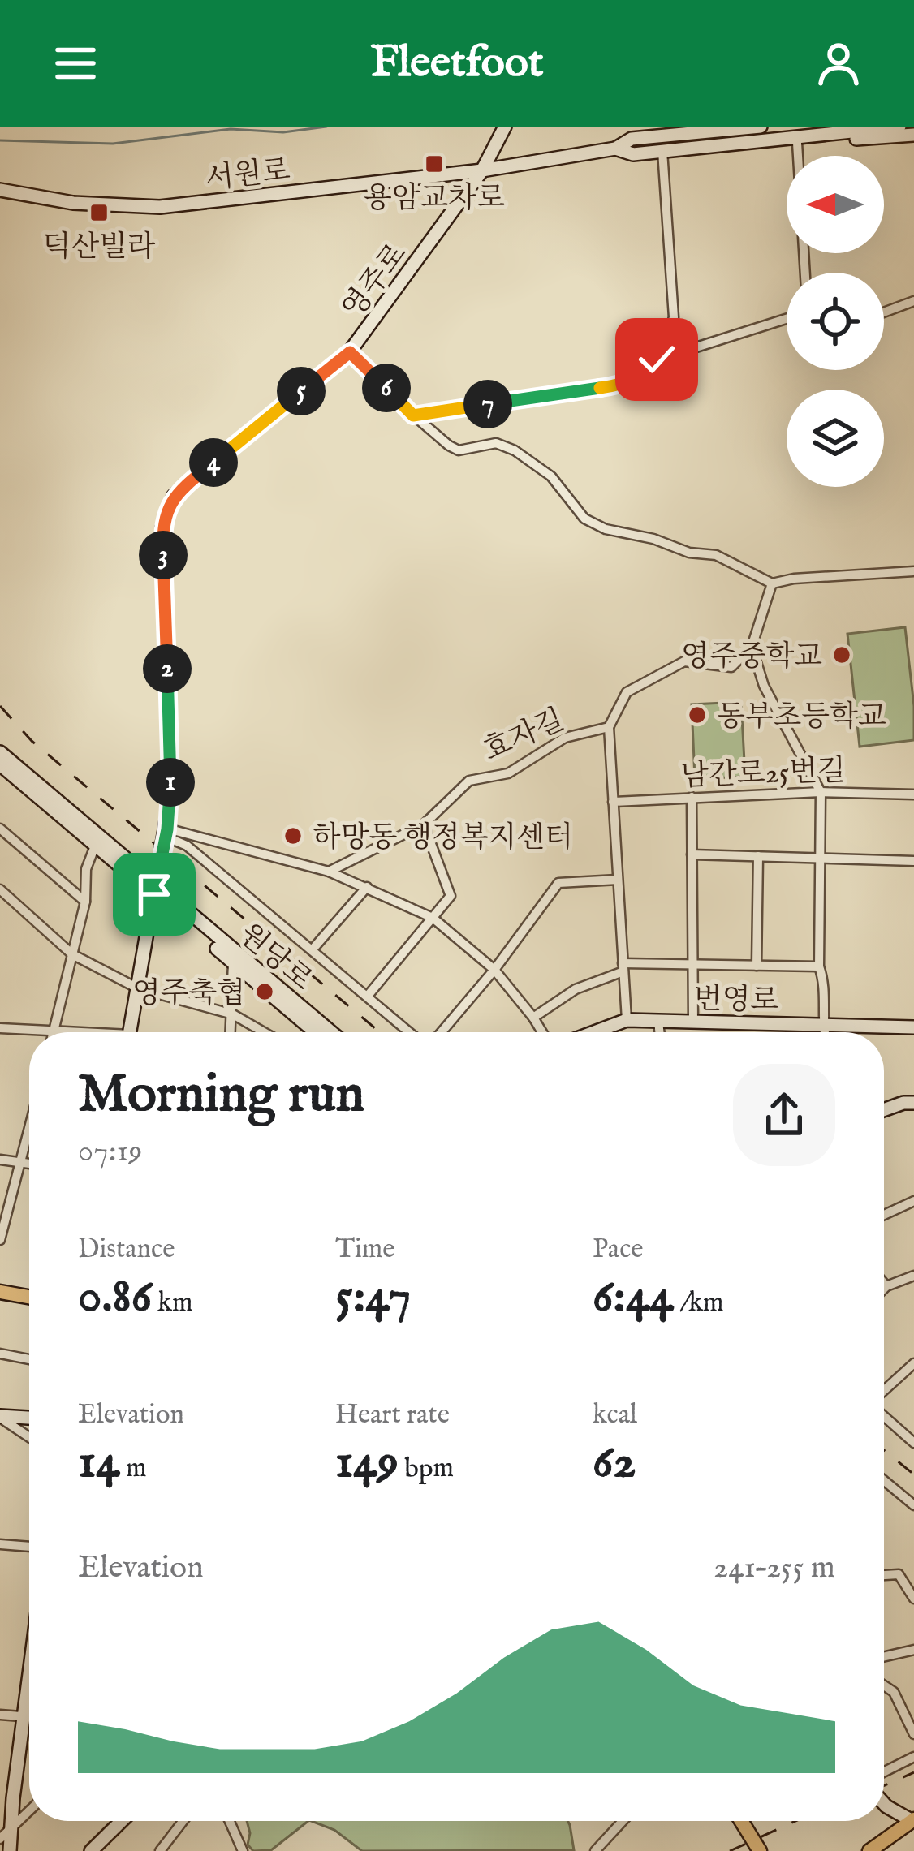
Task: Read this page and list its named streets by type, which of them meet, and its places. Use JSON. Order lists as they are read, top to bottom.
{
  "streets": {
    "main road": [
      "서원로",
      "영주로",
      "원당로",
      "번영로"
    ],
    "street": ["효자길", "남간로25번길"]
  },
  "crossings": [
    ["서원로", "영주로"],
    ["영주로", "원당로"]
  ],
  "places": {
    "transit": ["용암교차로", "덕산빌라"],
    "other": [
      "영주중학교",
      "동부초등학교",
      "하망동 행정복지센터",
      "영주축협"
    ]
  },
  "north": "left",
  "page": {
    "header": "Fleetfoot",
    "pins": [
      "6",
      "5",
      "7",
      "4",
      "3",
      "2",
      "1"
    ],
    "heading": ["Morning run", "07:19"],
    "stats": [
      ["Distance", "0.86 km"],
      ["Time", "5:47"],
      ["Pace", "6:44 /km"],
      ["Elevation", "14 m"],
      ["Heart rate", "149 bpm"],
      ["kcal", "62"]
    ],
    "chart": ["Elevation", "241–255 m"]
  }
}
